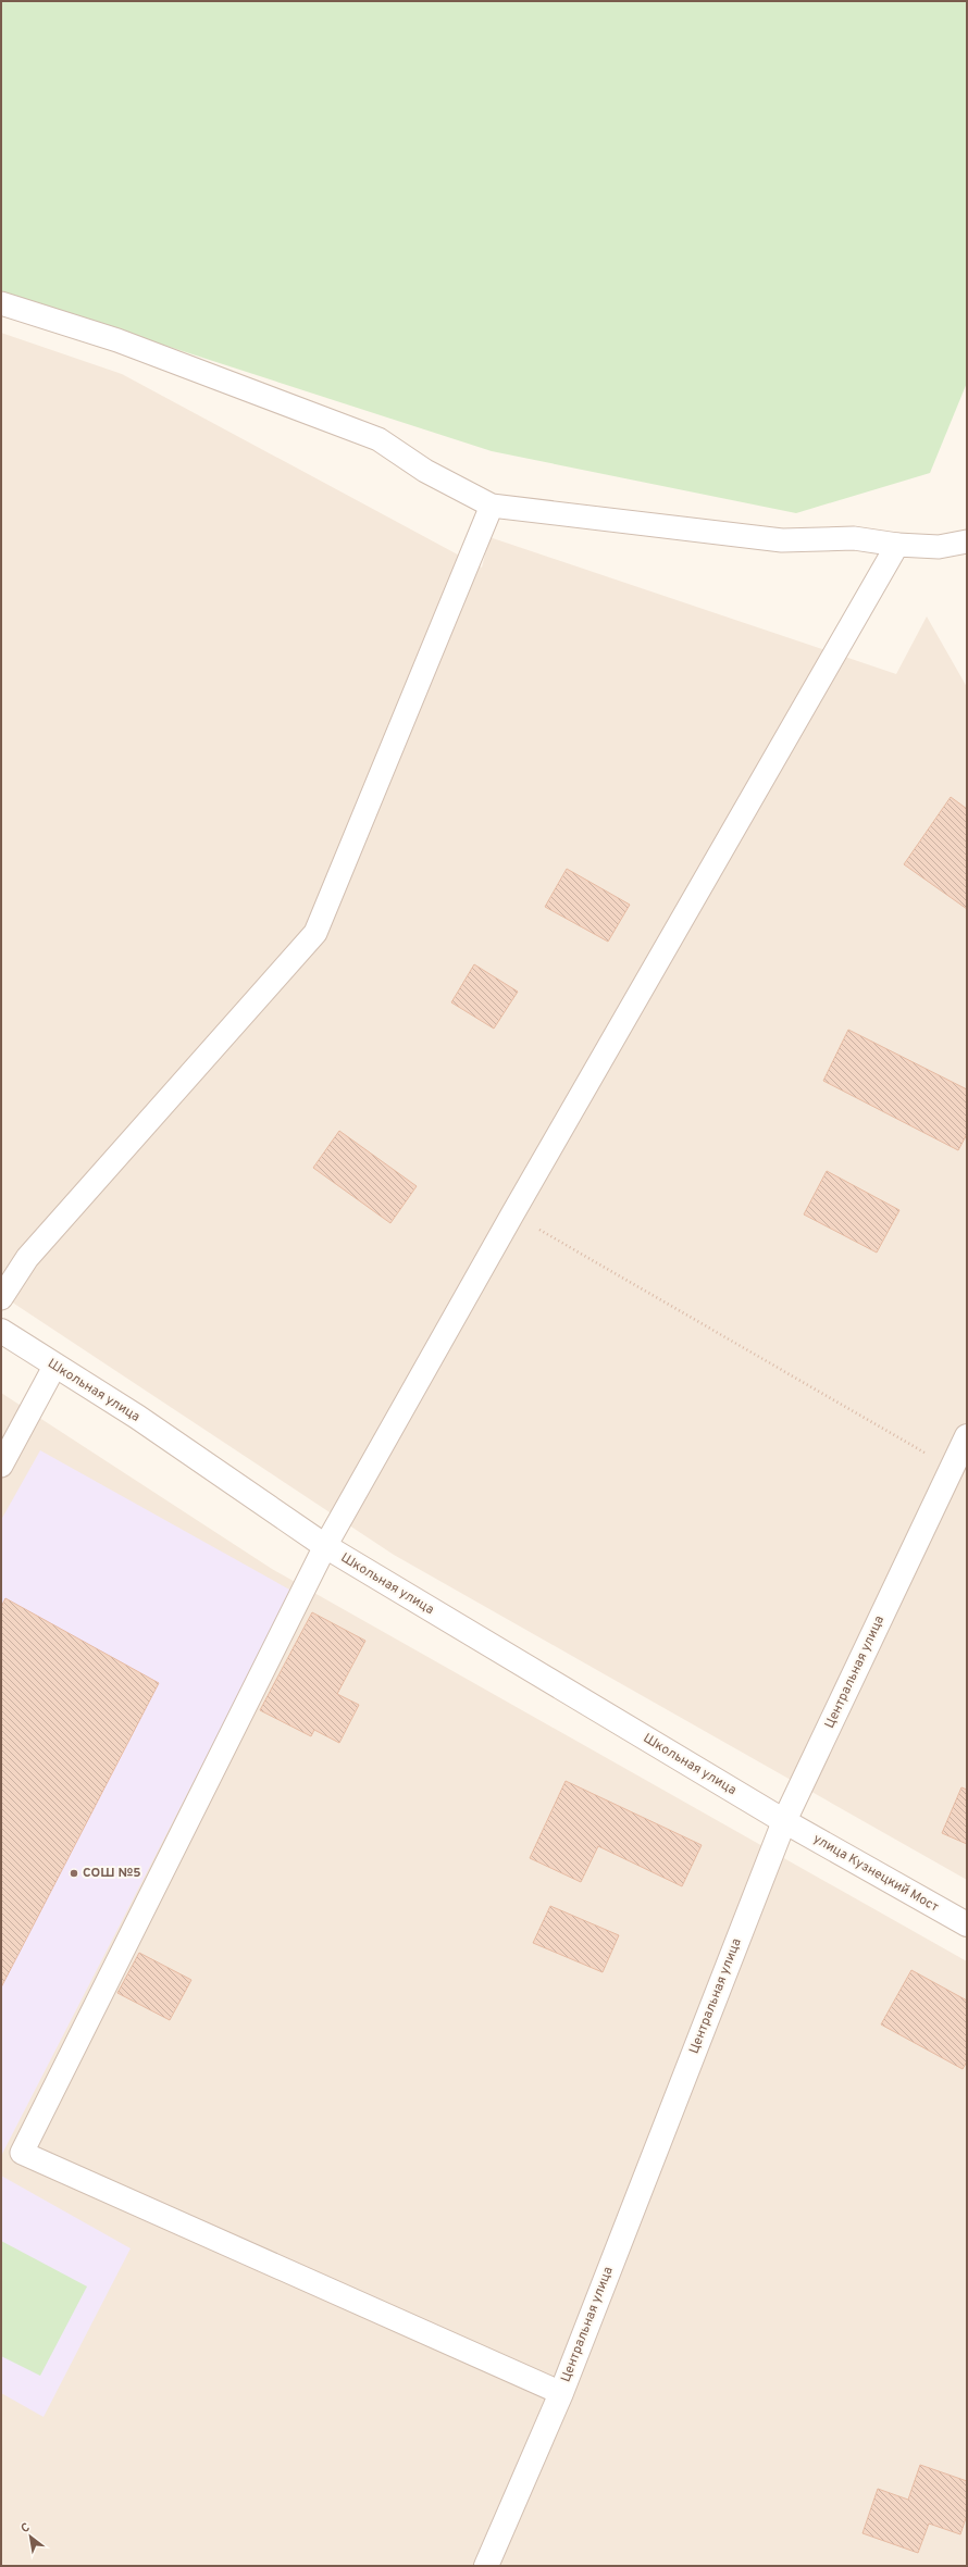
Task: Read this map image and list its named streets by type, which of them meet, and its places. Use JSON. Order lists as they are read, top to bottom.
{
  "streets": {
    "street": ["Школьная улица", "Центральная улица", "улица Кузнецкий Мост"]
  },
  "crossings": [
    ["Школьная улица", "Центральная улица"],
    ["Школьная улица", "улица Кузнецкий Мост"],
    ["Центральная улица", "улица Кузнецкий Мост"]
  ],
  "places": ["СОШ №5"],
  "north": "top left"
}
